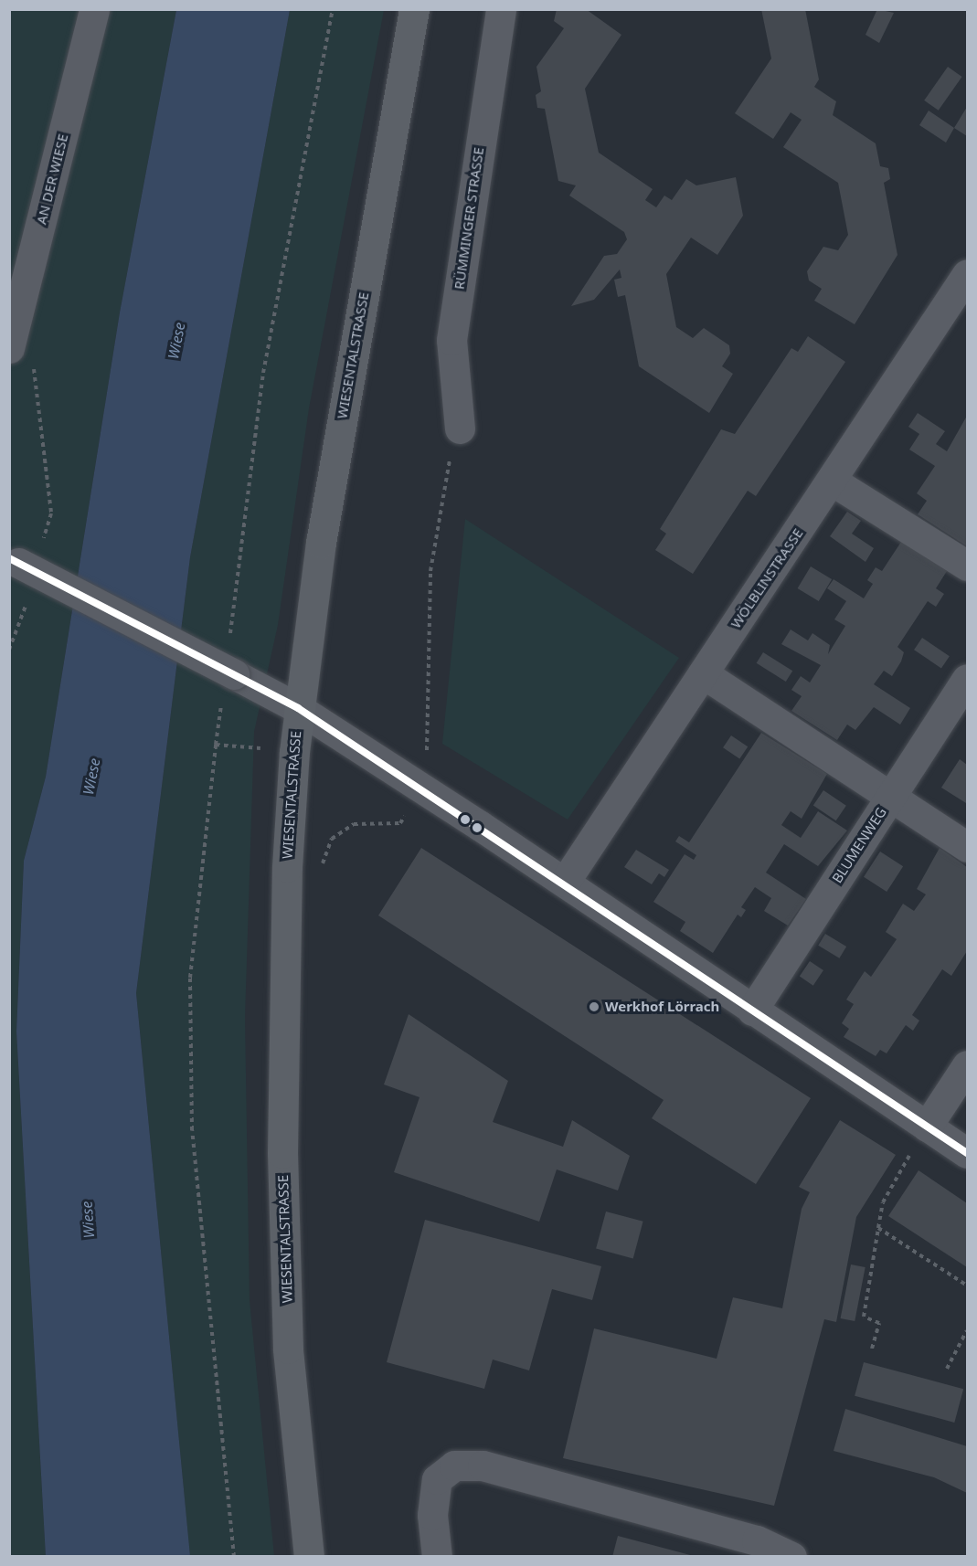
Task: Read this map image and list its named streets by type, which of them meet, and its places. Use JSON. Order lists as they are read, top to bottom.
{
  "streets": {
    "main road": ["WIESENTALSTRASSE"],
    "street": [
      "AN DER WIESE",
      "RÜMMINGER STRASSE",
      "WÖLBLINSTRASSE",
      "BLUMENWEG"
    ]
  },
  "water": ["Wiese"],
  "places": ["Werkhof Lörrach"]
}
